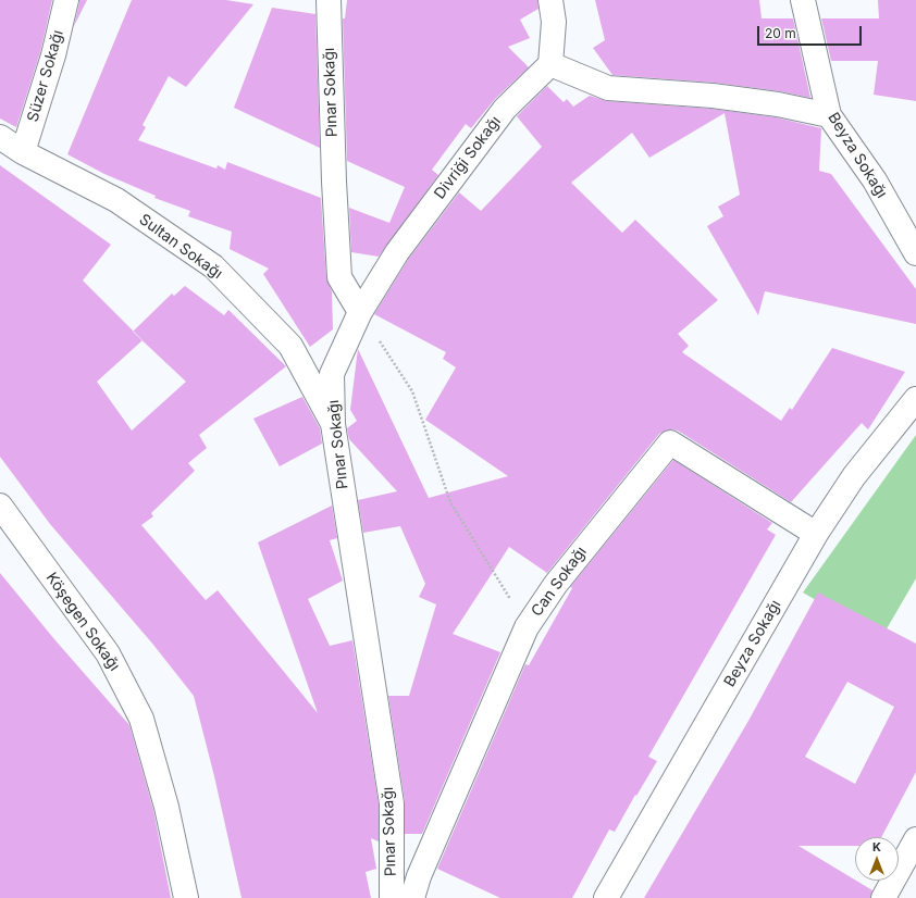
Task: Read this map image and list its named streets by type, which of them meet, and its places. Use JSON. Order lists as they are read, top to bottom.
{
  "streets": {
    "street": [
      "Süzer Sokağı",
      "Pınar Sokağı",
      "Beyza Sokağı",
      "Divriği Sokağı",
      "Sultan Sokağı",
      "Can Sokağı",
      "Köşegen Sokağı"
    ]
  },
  "crossings": [
    ["Süzer Sokağı", "Sultan Sokağı"],
    ["Pınar Sokağı", "Divriği Sokağı"],
    ["Pınar Sokağı", "Sultan Sokağı"],
    ["Beyza Sokağı", "Can Sokağı"]
  ],
  "scale_bar": "20 m",
  "north": "top"
}
